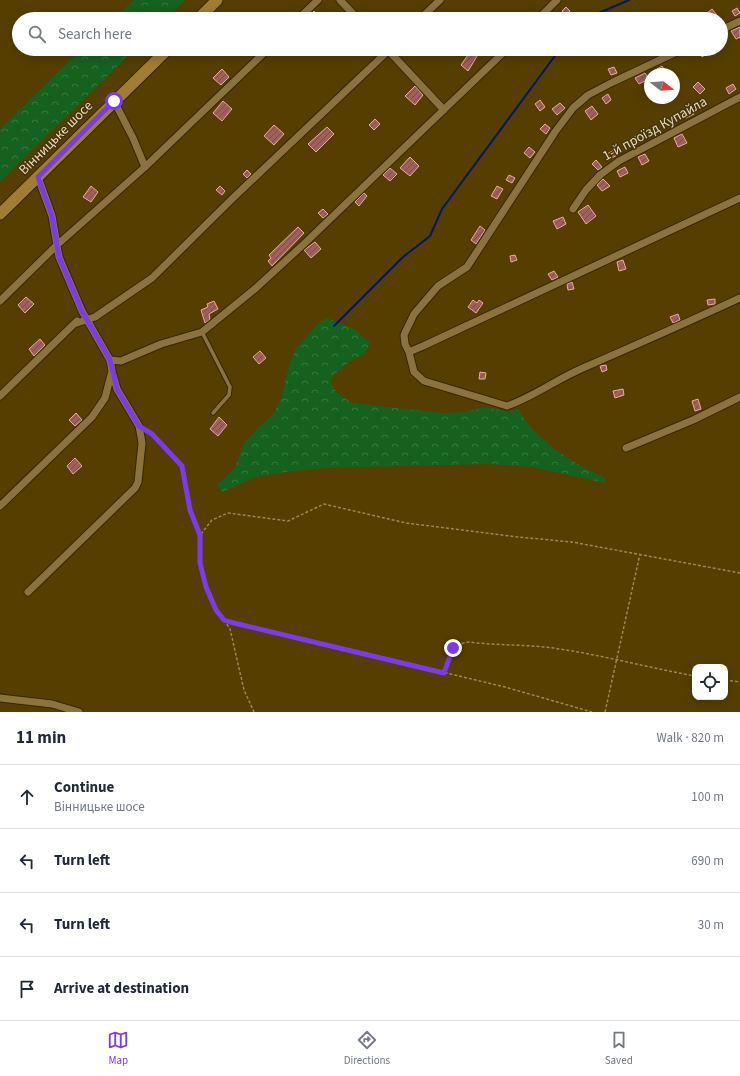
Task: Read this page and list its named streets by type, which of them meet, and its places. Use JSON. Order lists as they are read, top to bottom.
{
  "streets": {
    "main road": ["Вінницьке шосе"],
    "street": ["1-й проїзд Купайла"]
  },
  "north": "right",
  "page": {
    "search": "Search here",
    "heading": ["11 min", "Walk · 820 m"],
    "list": [
      ["Continue", "Вінницьке шосе", "100 m"],
      ["Turn left", "690 m"],
      ["Turn left", "30 m"],
      "Arrive at destination"
    ],
    "nav": ["Map", "Directions", "Saved"]
  }
}
